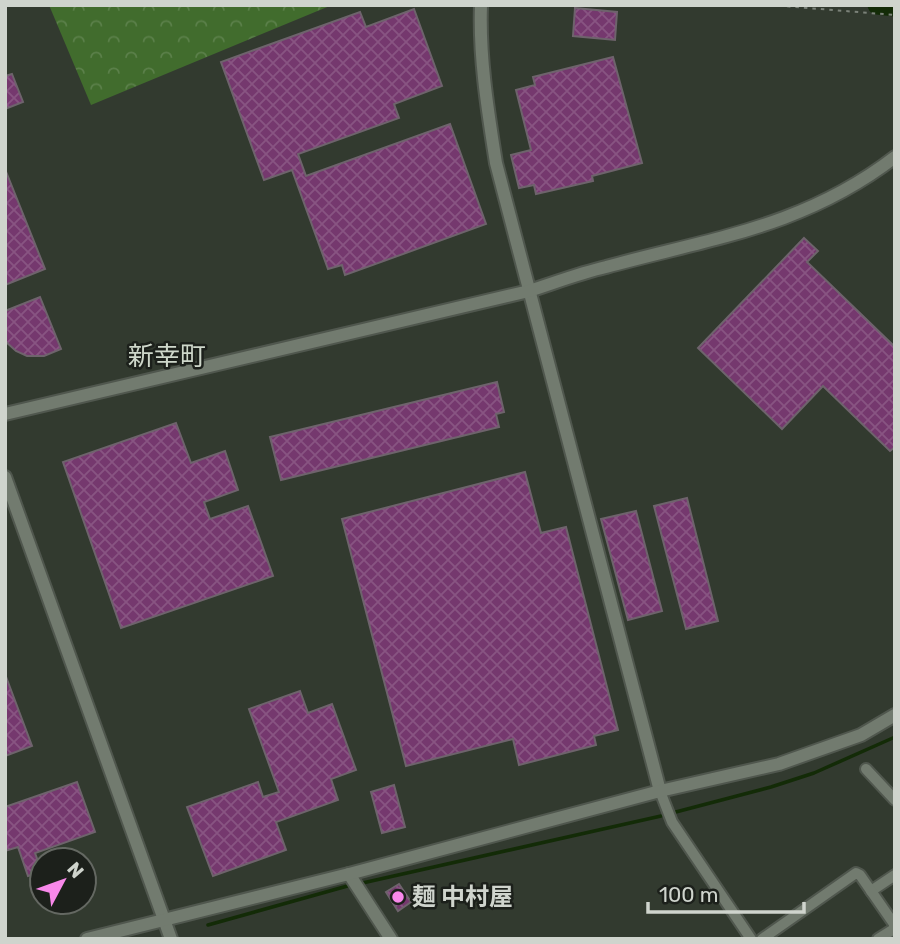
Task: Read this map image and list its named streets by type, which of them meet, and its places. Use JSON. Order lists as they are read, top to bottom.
{
  "districts": ["新幸町"],
  "places": ["麺 中村屋"],
  "scale_bar": "100 m",
  "north": "top right"
}
